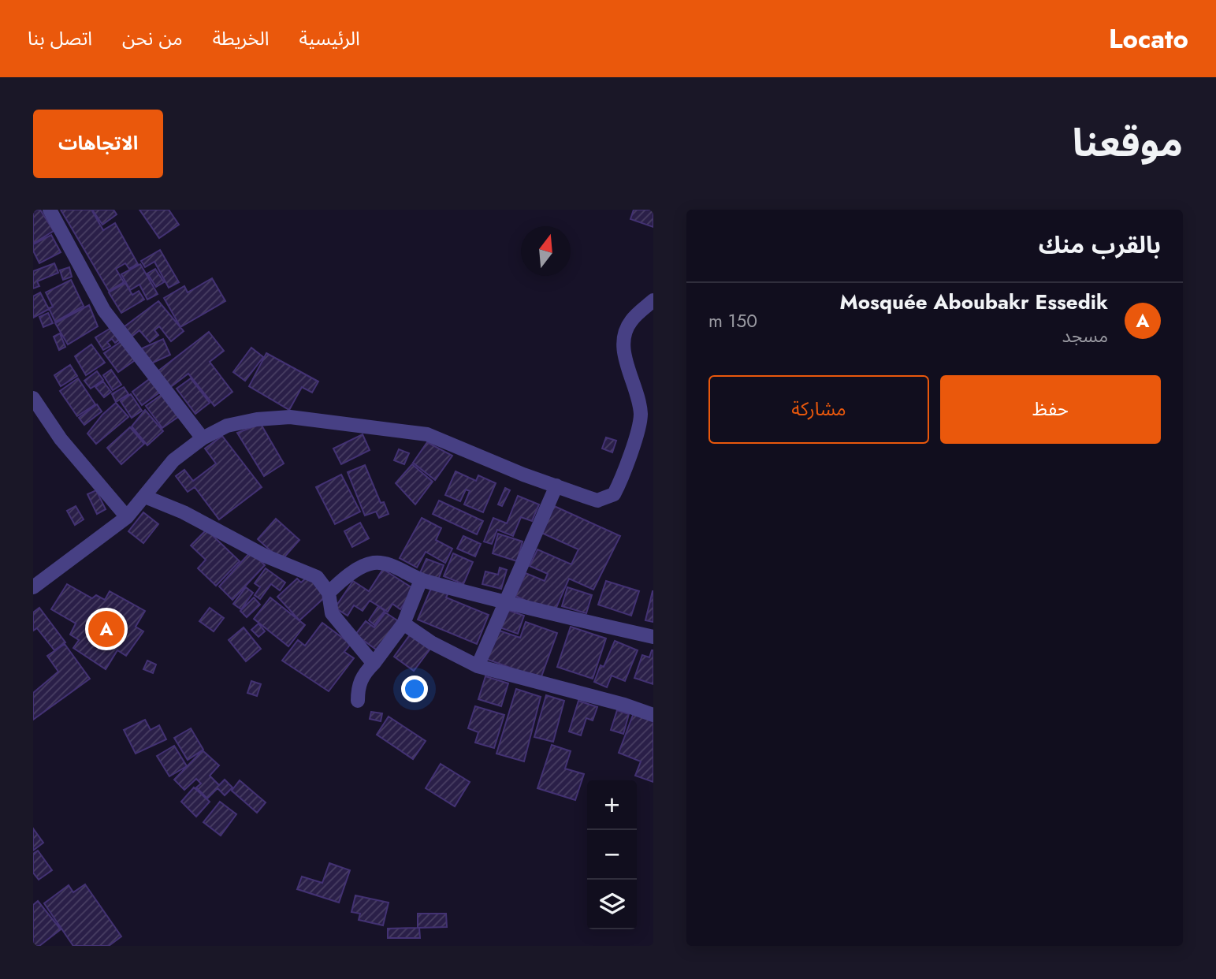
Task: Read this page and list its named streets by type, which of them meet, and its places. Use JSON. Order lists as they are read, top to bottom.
{
  "north": "top",
  "page": {
    "header": "Locato",
    "nav": [
      "الرئيسية",
      "الخريطة",
      "من نحن",
      "اتصل بنا"
    ],
    "title": "موقعنا",
    "buttons": [
      "الاتجاهات",
      ["حفظ", "مشاركة"]
    ],
    "heading": "بالقرب منك",
    "list": [
      {
        "mark": "A",
        "name": "Mosquée Aboubakr Essedik",
        "note": "مسجد",
        "value": "150 m"
      }
    ],
    "pins": "A",
    "map_buttons": ["+", "−"]
  }
}
